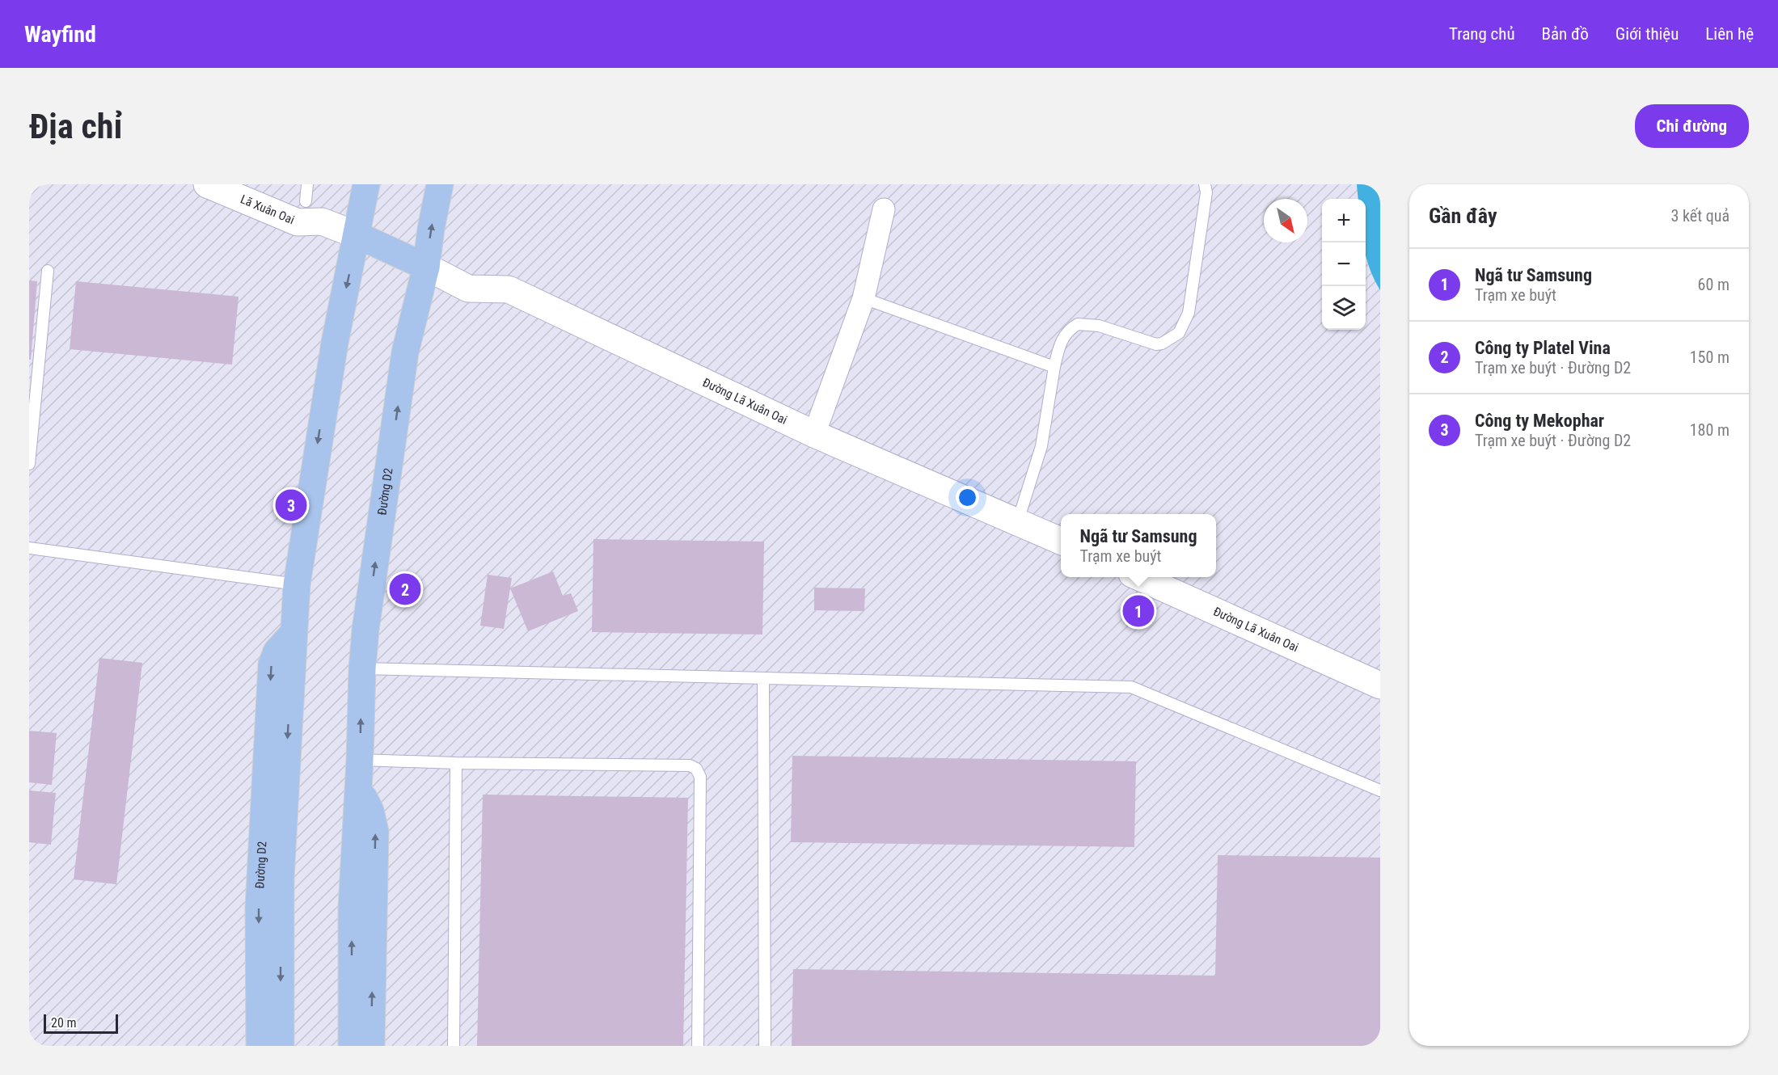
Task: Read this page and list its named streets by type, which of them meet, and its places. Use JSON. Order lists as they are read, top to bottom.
{
  "streets": {
    "main road": ["Lã Xuân Oai", "Đường Lã Xuân Oai", "Đường D2"]
  },
  "crossings": [
    ["Lã Xuân Oai", "Đường D2"],
    ["Đường Lã Xuân Oai", "Đường D2"]
  ],
  "scale_bar": "20 m",
  "north": "bottom right",
  "page": {
    "header": "Wayfind",
    "nav": [
      "Trang chủ",
      "Bản đồ",
      "Giới thiệu",
      "Liên hệ"
    ],
    "buttons": "Chỉ đường",
    "title": "Địa chỉ",
    "heading": ["Gần đây", "3 kết quả"],
    "map_buttons": ["+", "−"],
    "list": [
      {
        "mark": "1",
        "name": "Ngã tư Samsung",
        "note": "Trạm xe buýt",
        "value": "60 m"
      },
      {
        "mark": "2",
        "name": "Công ty Platel Vina",
        "note": "Trạm xe buýt · Đường D2",
        "value": "150 m"
      },
      {
        "mark": "3",
        "name": "Công ty Mekophar",
        "note": "Trạm xe buýt · Đường D2",
        "value": "180 m"
      }
    ],
    "pins": ["3", "2", "1"],
    "popup": ["Ngã tư Samsung", "Trạm xe buýt"],
    "scale": "20 m"
  }
}
